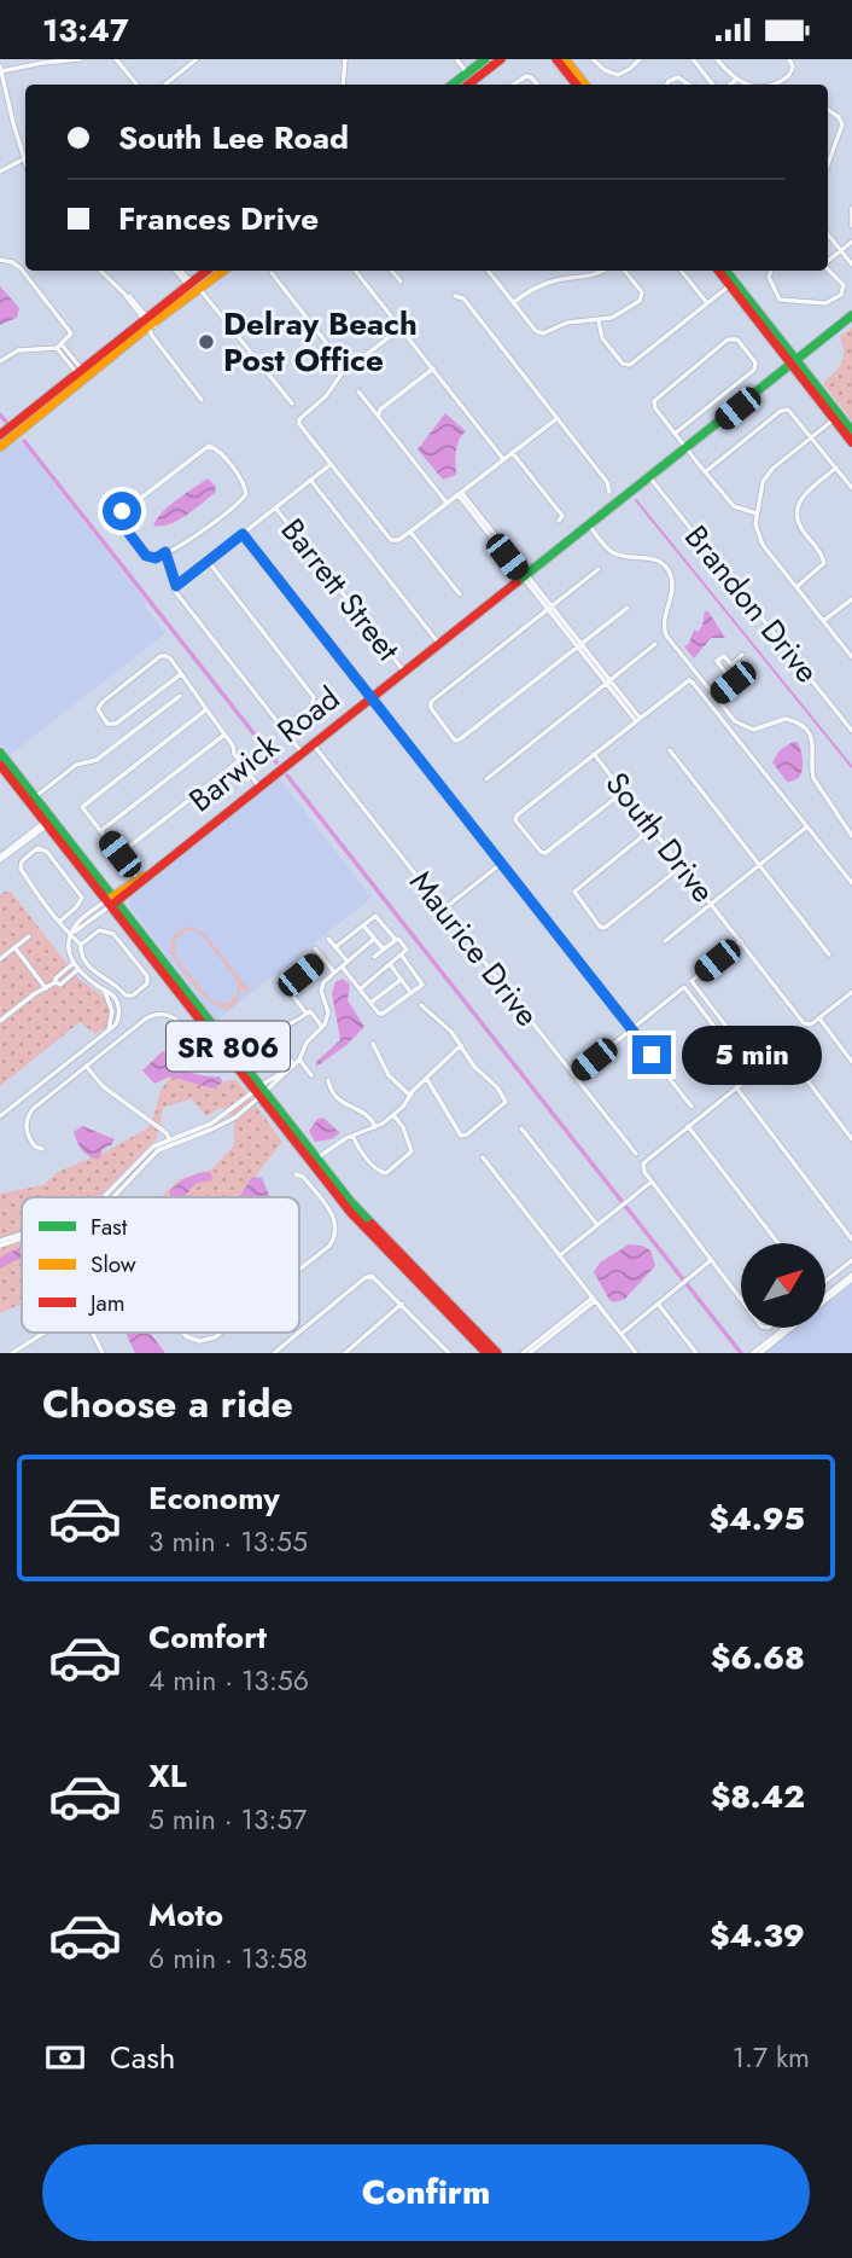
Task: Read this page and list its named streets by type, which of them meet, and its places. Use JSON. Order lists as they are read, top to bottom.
{
  "streets": {
    "main road": ["Barwick Road", "SR 806"],
    "street": [
      "Barrett Street",
      "Brandon Drive",
      "South Drive",
      "Maurice Drive"
    ]
  },
  "crossings": [
    ["Barrett Street", "Barwick Road"],
    ["Brandon Drive", "Barwick Road"],
    ["Barwick Road", "Maurice Drive"],
    ["Barwick Road", "SR 806"]
  ],
  "places": ["Delray Beach Post Office"],
  "legend": ["Fast", "Slow", "Jam"],
  "north": "top right",
  "page": {
    "status": "13:47",
    "banner": ["South Lee Road", "Frances Drive"],
    "bubble": "5 min",
    "heading": "Choose a ride",
    "list": [
      {
        "name": "Economy",
        "note": "3 min · 13:55",
        "value": "$4.95"
      },
      {
        "name": "Comfort",
        "note": "4 min · 13:56",
        "value": "$6.68"
      },
      {
        "name": "XL",
        "note": "5 min · 13:57",
        "value": "$8.42"
      },
      {
        "name": "Moto",
        "note": "6 min · 13:58",
        "value": "$4.39"
      }
    ],
    "pay": ["Cash", "1.7 km"],
    "buttons": "Confirm"
  }
}
